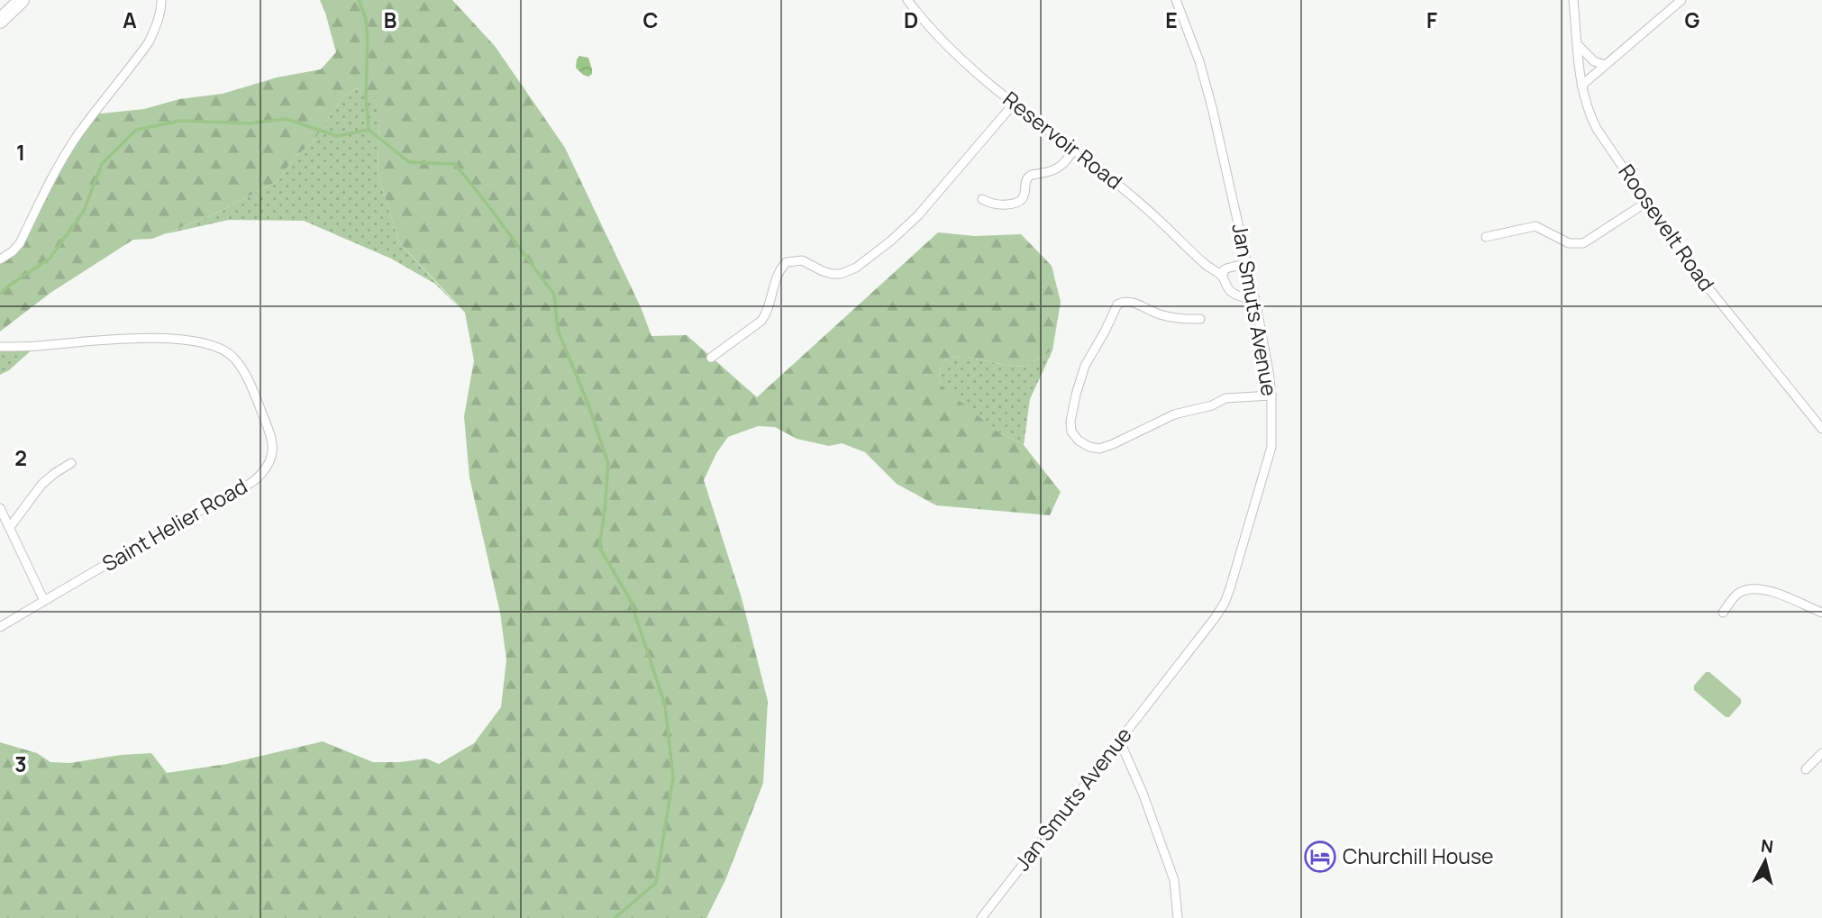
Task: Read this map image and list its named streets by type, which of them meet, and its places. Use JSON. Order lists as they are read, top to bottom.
{
  "streets": {
    "street": [
      "Reservoir Road",
      "Roosevelt Road",
      "Jan Smuts Avenue",
      "Saint Helier Road"
    ]
  },
  "crossings": [
    ["Reservoir Road", "Jan Smuts Avenue"]
  ],
  "places": {
    "hotel": ["Churchill House"]
  },
  "north": "top",
  "grid": {
    "columns": [
      "A",
      "B",
      "C",
      "D",
      "E",
      "F",
      "G"
    ],
    "rows": ["1", "2", "3"]
  }
}
